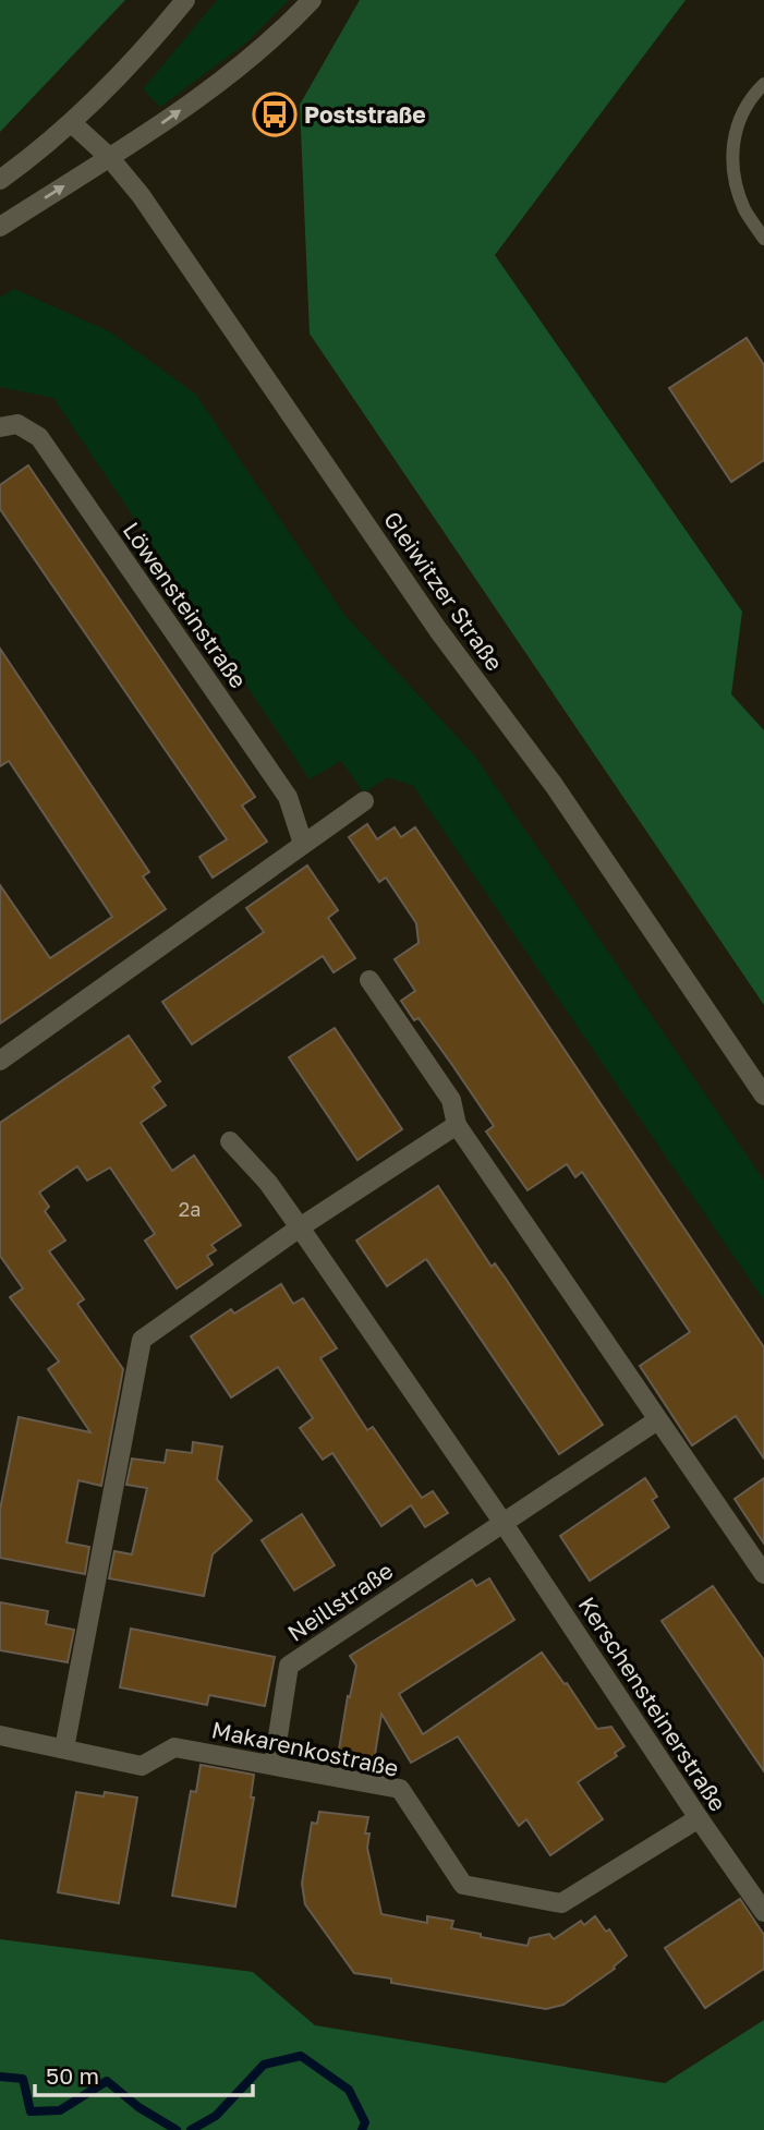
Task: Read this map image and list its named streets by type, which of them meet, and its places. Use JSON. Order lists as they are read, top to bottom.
{
  "streets": {
    "street": [
      "Gleiwitzer Straße",
      "Löwensteinstraße",
      "Neillstraße",
      "Kerschensteinerstraße",
      "Makarenkostraße"
    ]
  },
  "crossings": [
    ["Neillstraße", "Kerschensteinerstraße"],
    ["Neillstraße", "Makarenkostraße"],
    ["Kerschensteinerstraße", "Makarenkostraße"]
  ],
  "places": {
    "bus stop": ["Poststraße"]
  },
  "house_numbers": ["2a"],
  "scale_bar": "50 m"
}
